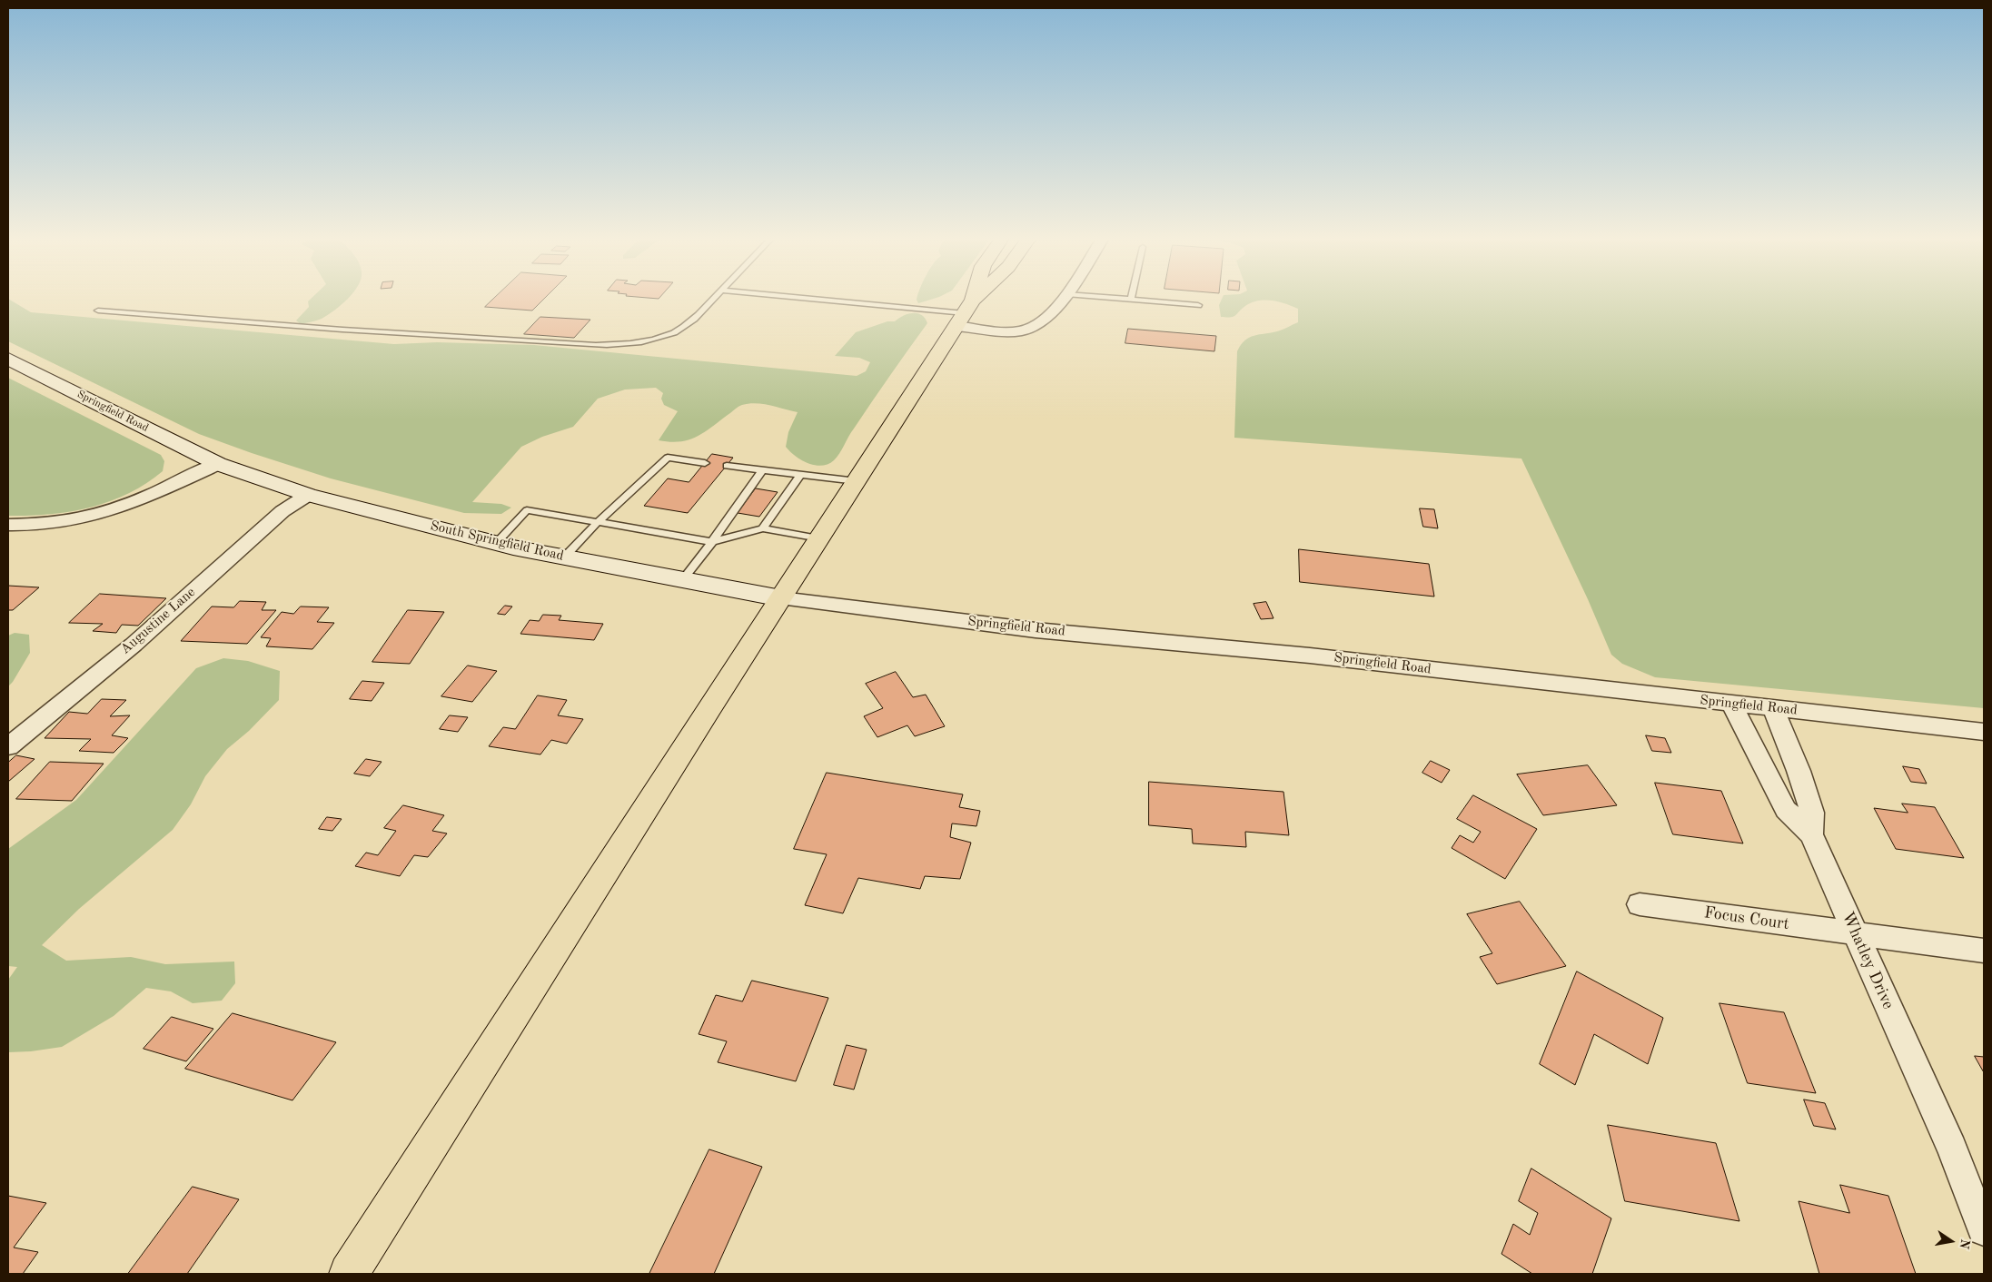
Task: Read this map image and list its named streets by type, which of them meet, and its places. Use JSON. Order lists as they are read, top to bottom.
{
  "streets": {
    "main road": ["Springfield Road", "South Springfield Road"],
    "street": ["Augustine Lane", "Focus Court", "Whatley Drive"]
  },
  "crossings": [
    ["Springfield Road", "South Springfield Road"],
    ["Springfield Road", "Whatley Drive"],
    ["South Springfield Road", "Augustine Lane"],
    ["Focus Court", "Whatley Drive"]
  ],
  "north": "right"
}
